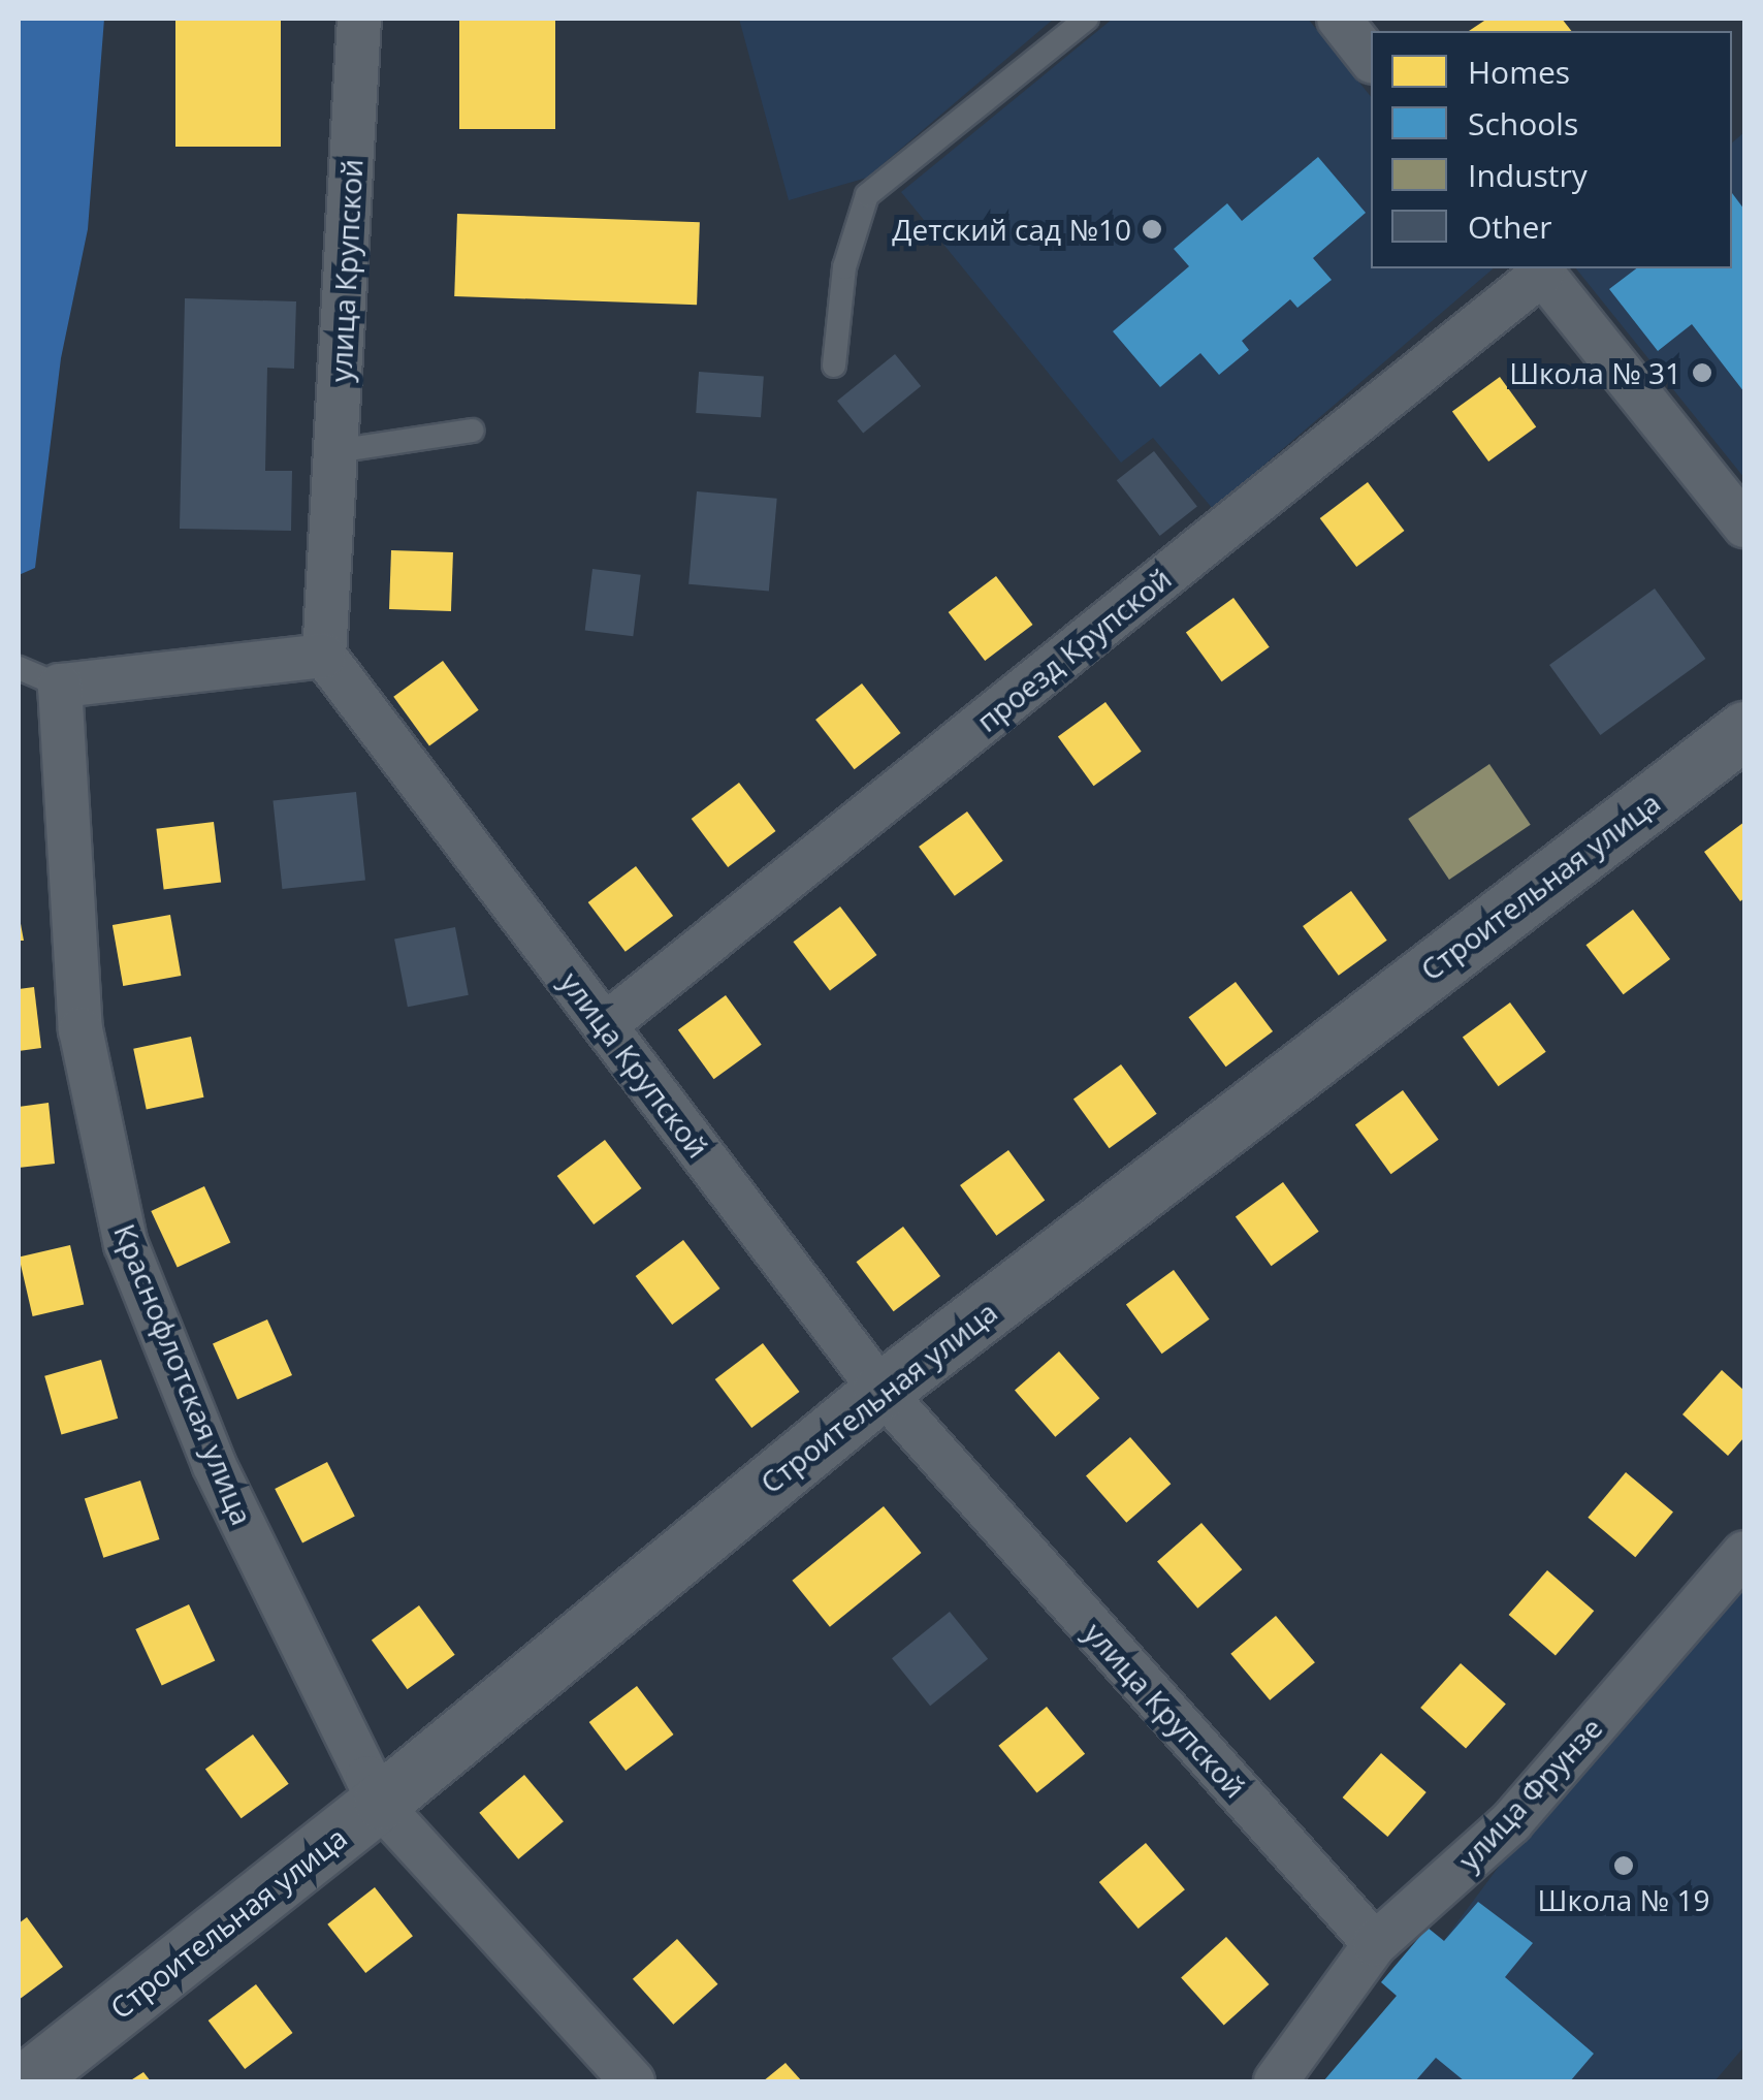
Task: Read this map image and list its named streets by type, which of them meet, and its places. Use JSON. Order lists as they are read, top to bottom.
{
  "streets": {
    "street": [
      "улица Крупской",
      "проезд Крупской",
      "Строительная улица",
      "Краснофлотская улица",
      "улица Фрунзе"
    ]
  },
  "crossings": [
    ["улица Крупской", "проезд Крупской"],
    ["улица Крупской", "Строительная улица"],
    ["улица Крупской", "улица Фрунзе"],
    ["Строительная улица", "Краснофлотская улица"]
  ],
  "places": ["Детский сад №10", "Школа № 31", "Школа № 19"],
  "legend": [
    "Homes",
    "Schools",
    "Industry",
    "Other"
  ]
}
